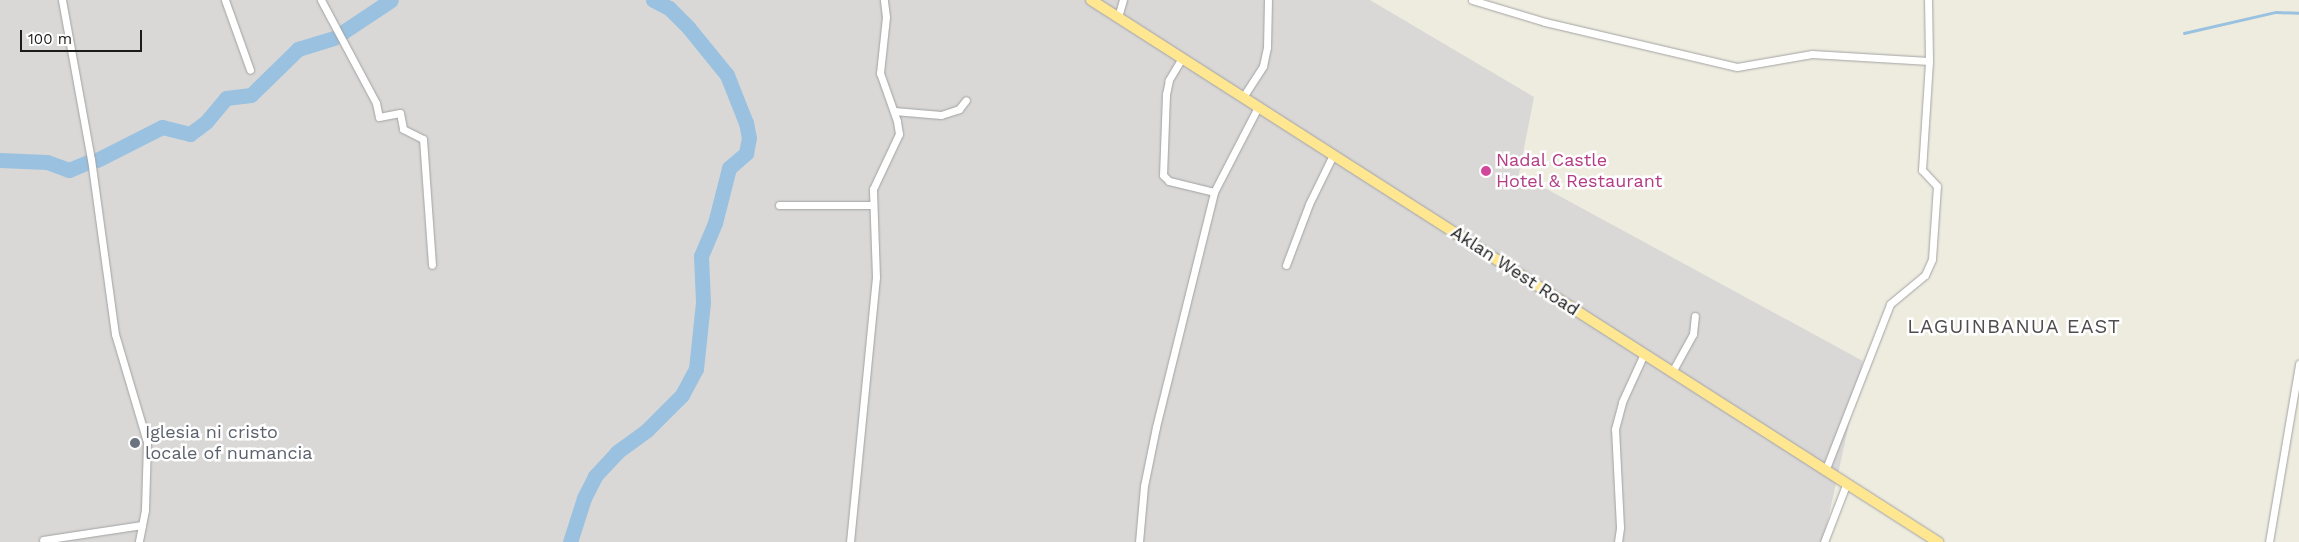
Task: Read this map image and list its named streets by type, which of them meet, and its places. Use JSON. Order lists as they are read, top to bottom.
{
  "streets": {
    "main road": ["Aklan West Road"]
  },
  "districts": ["LAGUINBANUA EAST"],
  "places": ["Nadal Castle Hotel & Restaurant", "Iglesia ni cristo locale of numancia"],
  "scale_bar": "100 m"
}
